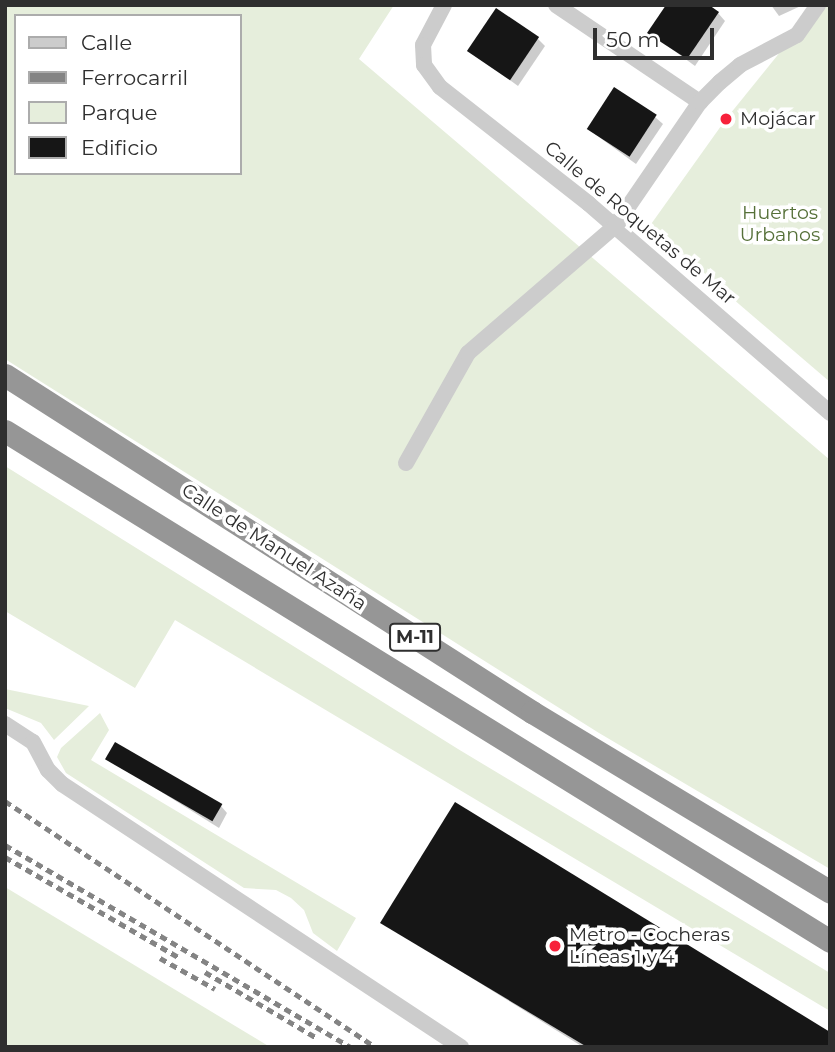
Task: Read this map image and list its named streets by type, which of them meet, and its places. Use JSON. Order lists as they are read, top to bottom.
{
  "streets": {
    "highway": ["Calle de Manuel Azaña", "M-11"],
    "street": ["Calle de Roquetas de Mar"]
  },
  "parks": ["Huertos Urbanos"],
  "places": ["Mojácar", "Metro - Cocheras Líneas 1 y 4"],
  "legend": [
    "Calle",
    "Ferrocarril",
    "Parque",
    "Edificio"
  ],
  "scale_bar": "50 m"
}
